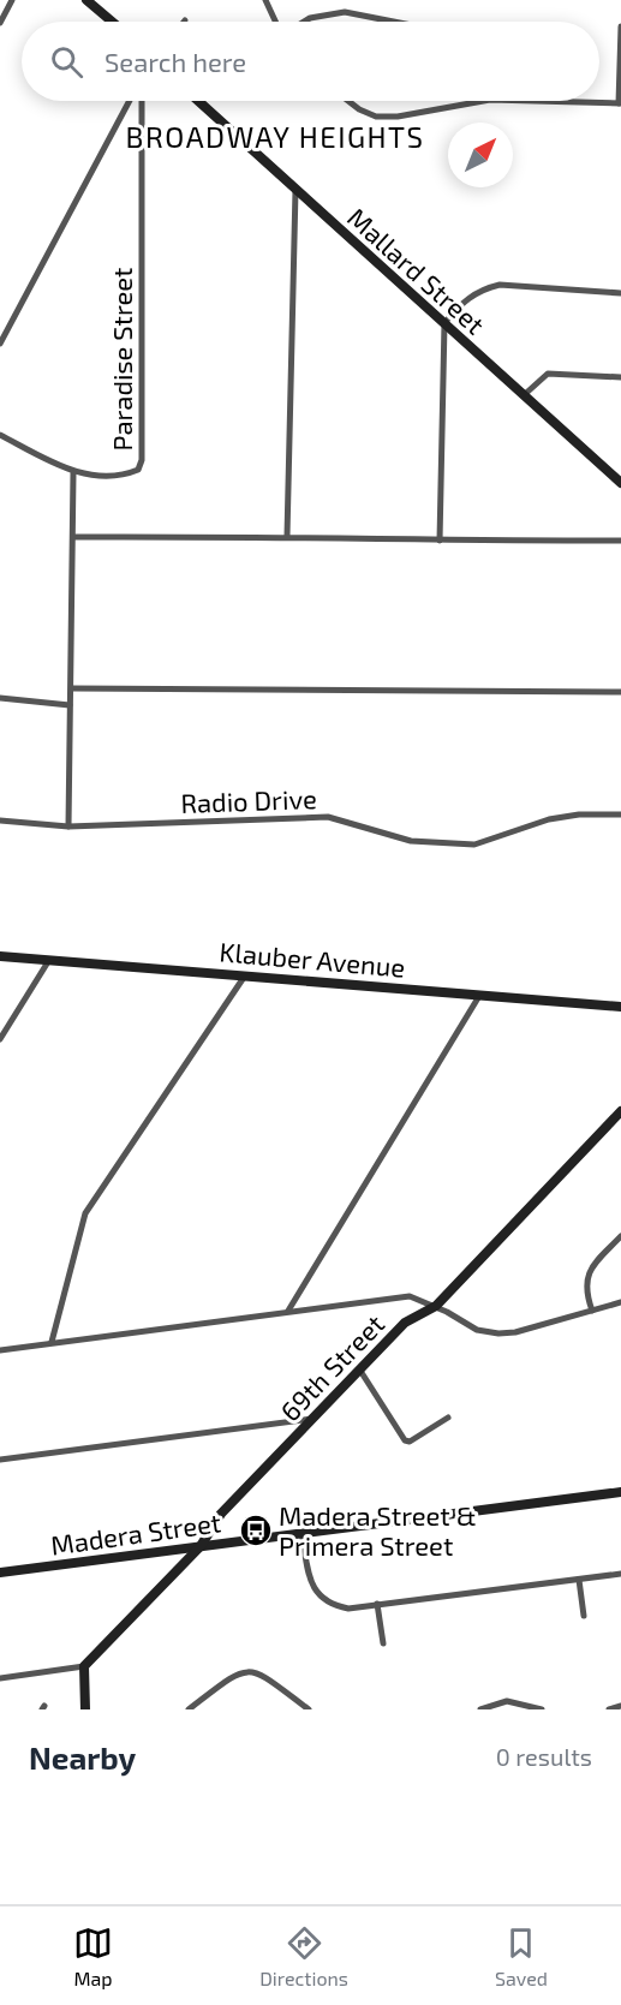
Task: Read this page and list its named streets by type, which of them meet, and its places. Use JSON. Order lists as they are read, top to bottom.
{
  "streets": {
    "street": [
      "Mallard Street",
      "Paradise Street",
      "Radio Drive",
      "Klauber Avenue",
      "69th Street",
      "Madera Street"
    ]
  },
  "crossings": [
    ["Paradise Street", "Radio Drive"],
    ["69th Street", "Madera Street"]
  ],
  "districts": ["BROADWAY HEIGHTS"],
  "places": {
    "bus stop": ["Madera Street & Primera Street"]
  },
  "north": "top right",
  "page": {
    "search": "Search here",
    "heading": ["Nearby", "0 results"],
    "nav": ["Map", "Directions", "Saved"]
  }
}
